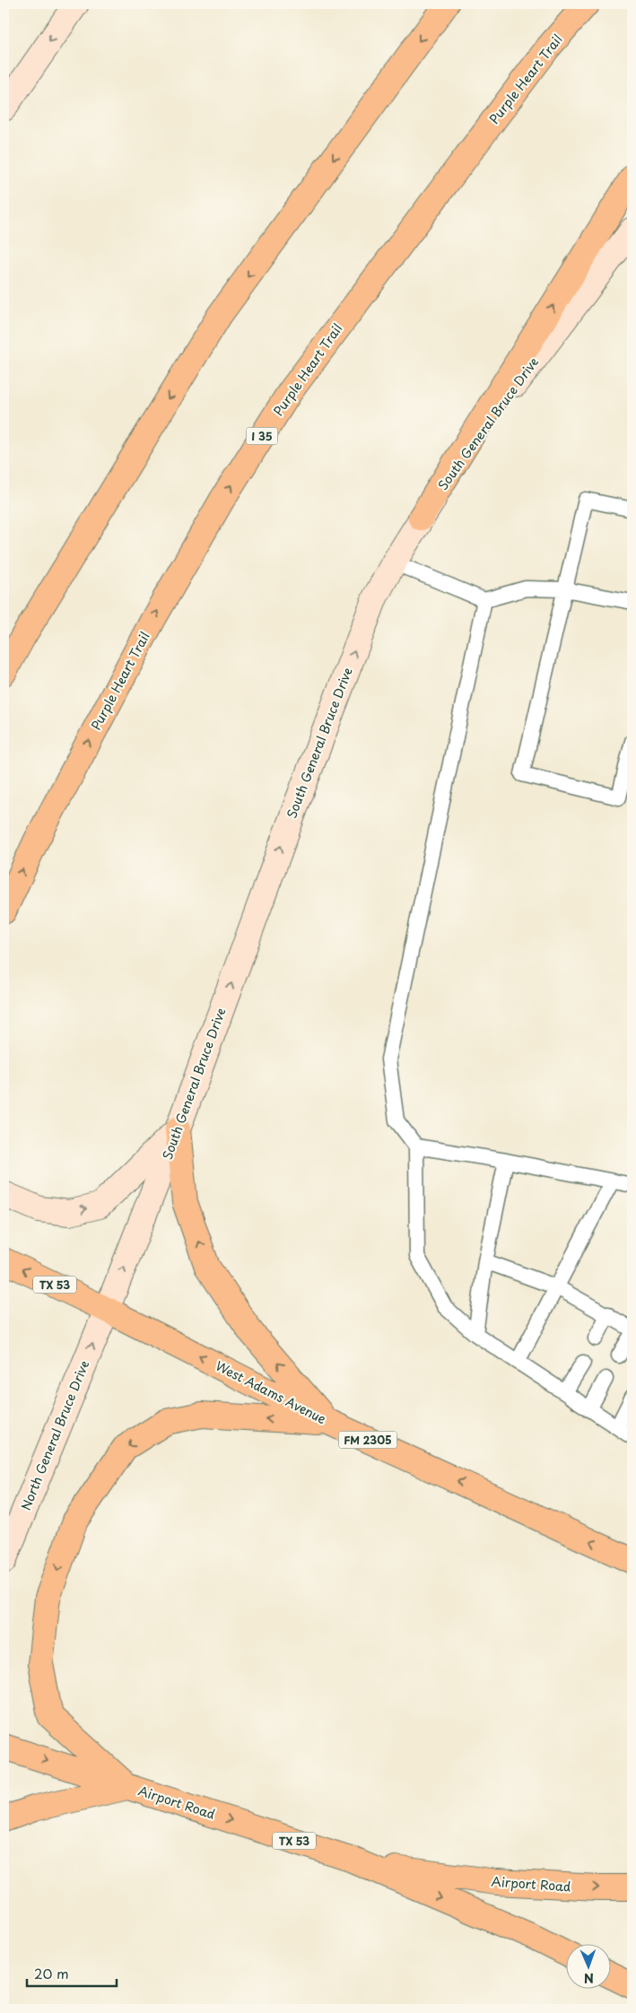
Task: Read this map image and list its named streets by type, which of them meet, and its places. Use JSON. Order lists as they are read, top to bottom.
{
  "streets": {
    "main road": [
      "Purple Heart Trail",
      "South General Bruce Drive",
      "I 35",
      "TX 53",
      "West Adams Avenue",
      "North General Bruce Drive",
      "FM 2305",
      "Airport Road"
    ]
  },
  "crossings": [
    ["South General Bruce Drive", "TX 53"],
    ["South General Bruce Drive", "West Adams Avenue"],
    ["South General Bruce Drive", "North General Bruce Drive"],
    ["TX 53", "West Adams Avenue"],
    ["TX 53", "North General Bruce Drive"],
    ["West Adams Avenue", "North General Bruce Drive"]
  ],
  "one_way": [
    "South General Bruce Drive",
    "West Adams Avenue",
    "North General Bruce Drive",
    "Airport Road"
  ],
  "scale_bar": "20 m",
  "north": "bottom"
}
